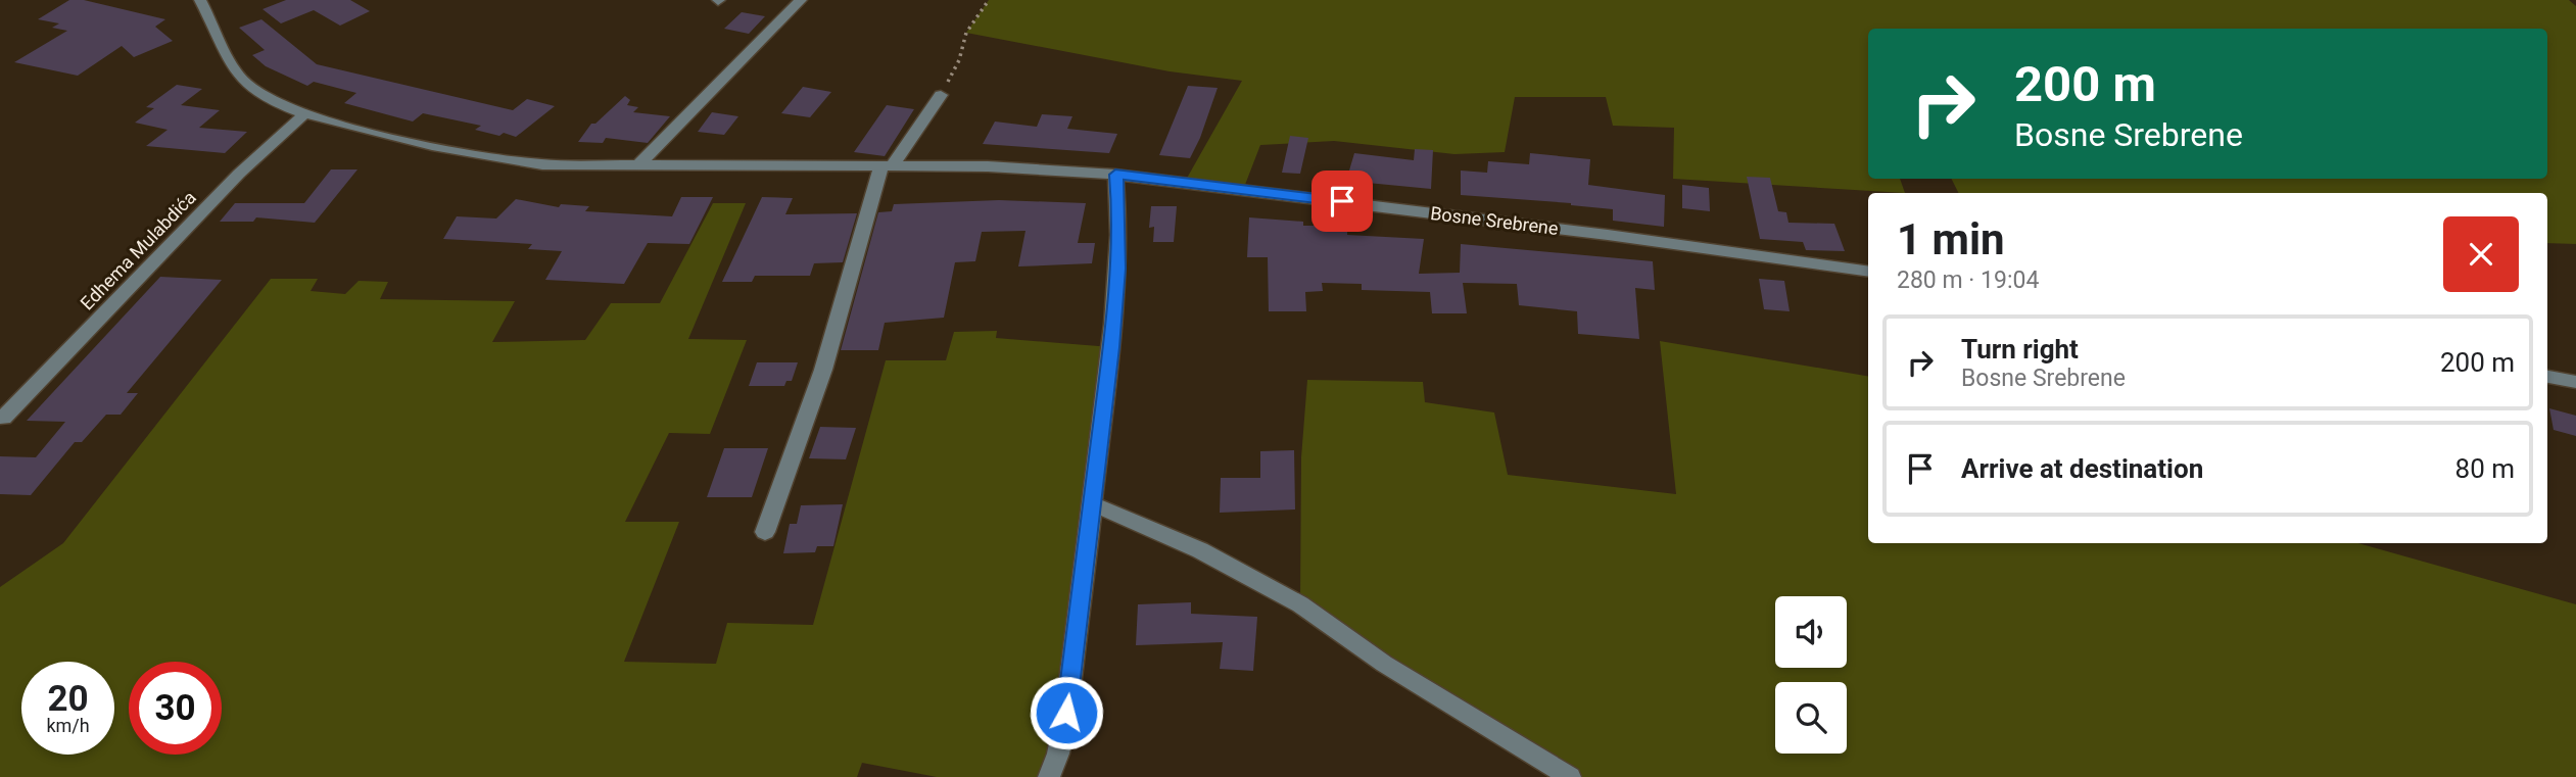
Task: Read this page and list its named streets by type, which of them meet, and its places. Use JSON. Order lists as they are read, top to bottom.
{
  "streets": {
    "street": ["Bosne Srebrene", "Edhema Mulabdića"]
  },
  "crossings": [
    ["Bosne Srebrene", "Edhema Mulabdića"]
  ],
  "page": {
    "turn": ["200 m", "Bosne Srebrene"],
    "heading": ["1 min", "280 m · 19:04"],
    "list": [
      {
        "name": "Turn right",
        "note": "Bosne Srebrene",
        "value": "200 m"
      },
      {
        "name": "Arrive at destination",
        "value": "80 m"
      }
    ],
    "speed": "20 km/h",
    "limit": "30"
  }
}
